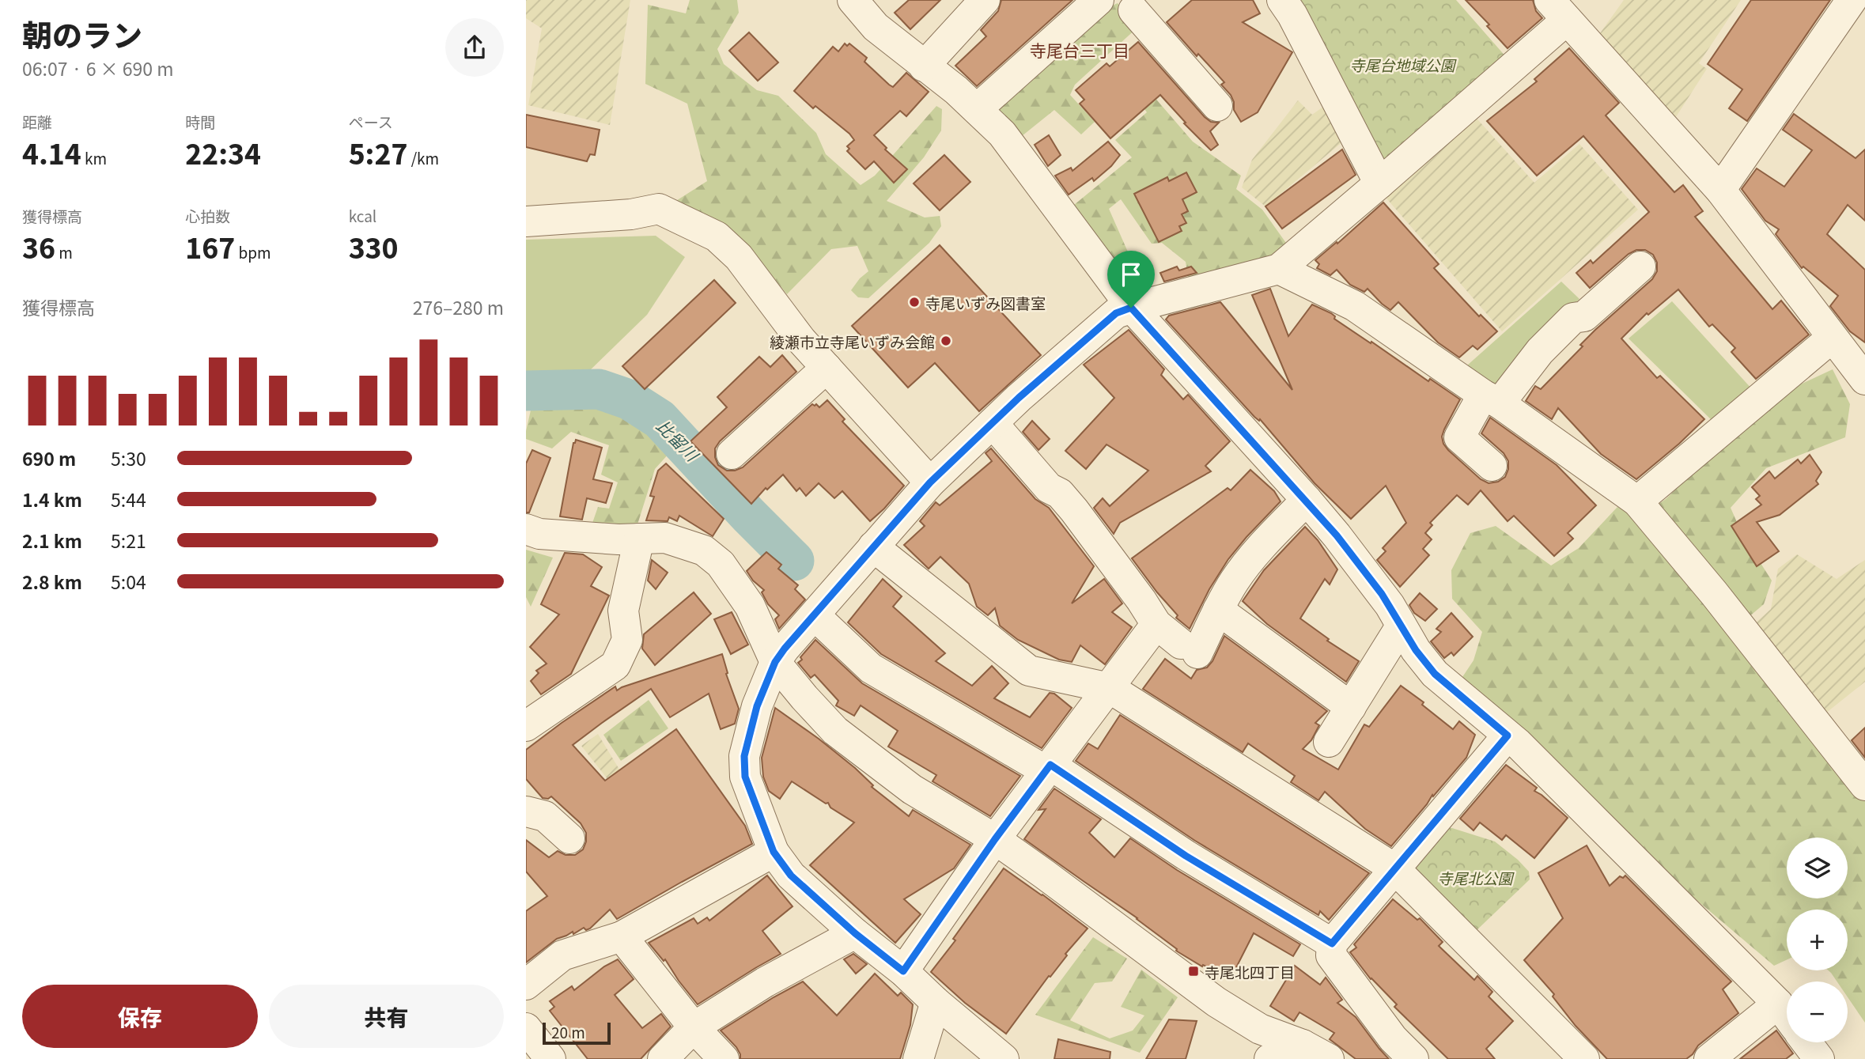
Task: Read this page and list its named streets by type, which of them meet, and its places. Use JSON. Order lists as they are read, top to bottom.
{
  "districts": ["寺尾台三丁目"],
  "water": ["比留川"],
  "parks": ["寺尾台地域公園", "寺尾北公園"],
  "places": {
    "other": ["寺尾いずみ図書室", "綾瀬市立寺尾いずみ会館"],
    "transit": ["寺尾北四丁目"]
  },
  "scale_bar": "20 m",
  "page": {
    "heading": ["朝のラン", "06:07 · 6 × 690 m"],
    "stats": [
      ["距離", "4.14 km"],
      ["時間", "22:34"],
      ["ペース", "5:27 /km"],
      ["獲得標高", "36 m"],
      ["心拍数", "167 bpm"],
      ["kcal", "330"]
    ],
    "chart": ["獲得標高", "276–280 m"],
    "list": [
      {
        "name": "690 m",
        "note": "5:30"
      },
      {
        "name": "1.4 km",
        "note": "5:44"
      },
      {
        "name": "2.1 km",
        "note": "5:21"
      },
      {
        "name": "2.8 km",
        "note": "5:04"
      }
    ],
    "map_buttons": ["+", "−"],
    "buttons": ["保存", "共有"],
    "scale": "20 m"
  }
}
